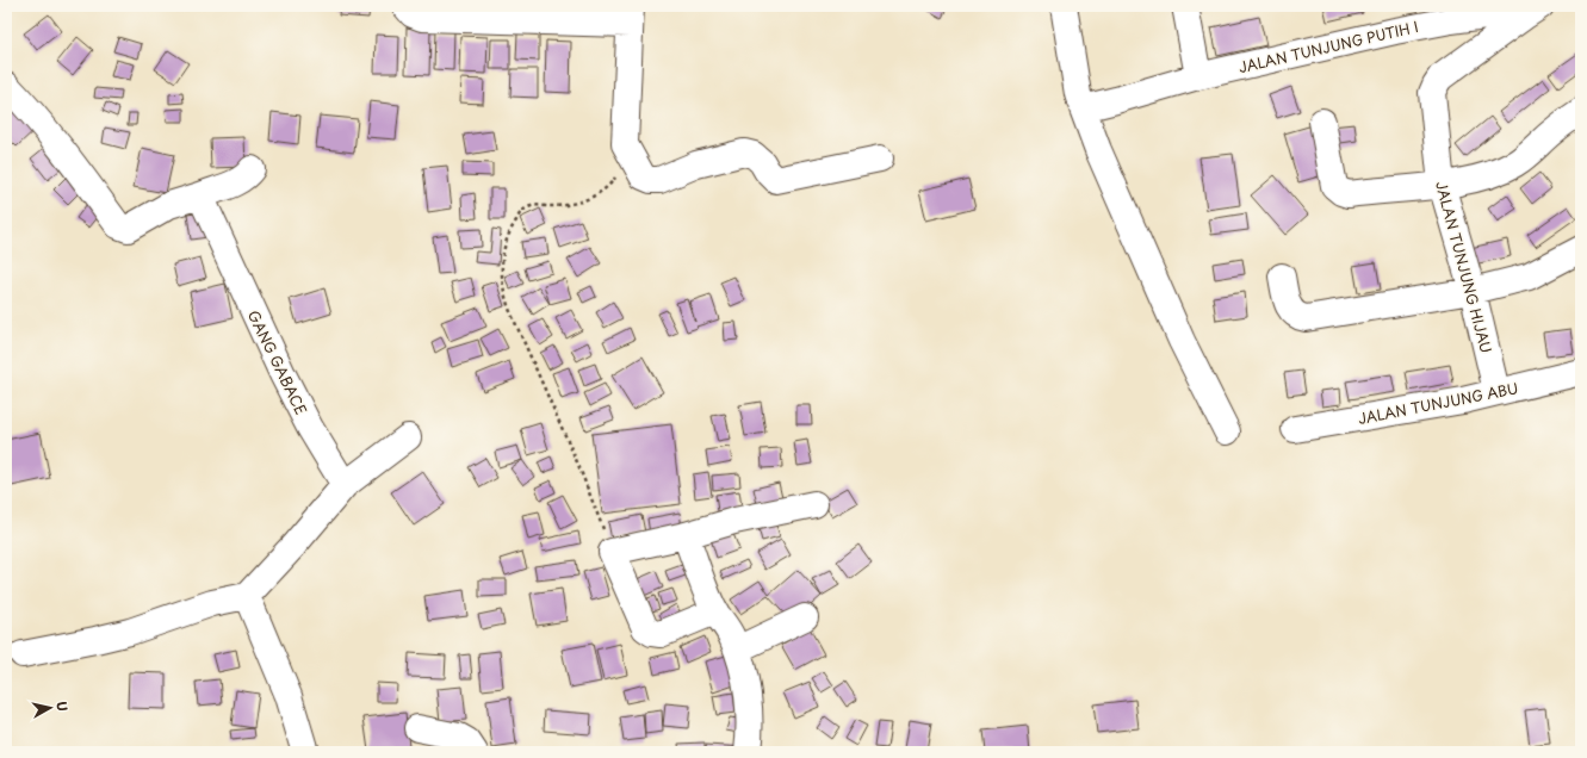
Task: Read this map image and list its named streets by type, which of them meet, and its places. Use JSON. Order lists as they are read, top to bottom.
{
  "streets": {
    "street": [
      "JALAN TUNJUNG PUTIH I",
      "JALAN TUNJUNG HIJAU",
      "GANG GABACE",
      "JALAN TUNJUNG ABU"
    ]
  },
  "crossings": [
    ["JALAN TUNJUNG PUTIH I", "JALAN TUNJUNG HIJAU"],
    ["JALAN TUNJUNG HIJAU", "JALAN TUNJUNG ABU"]
  ],
  "north": "right"
}
